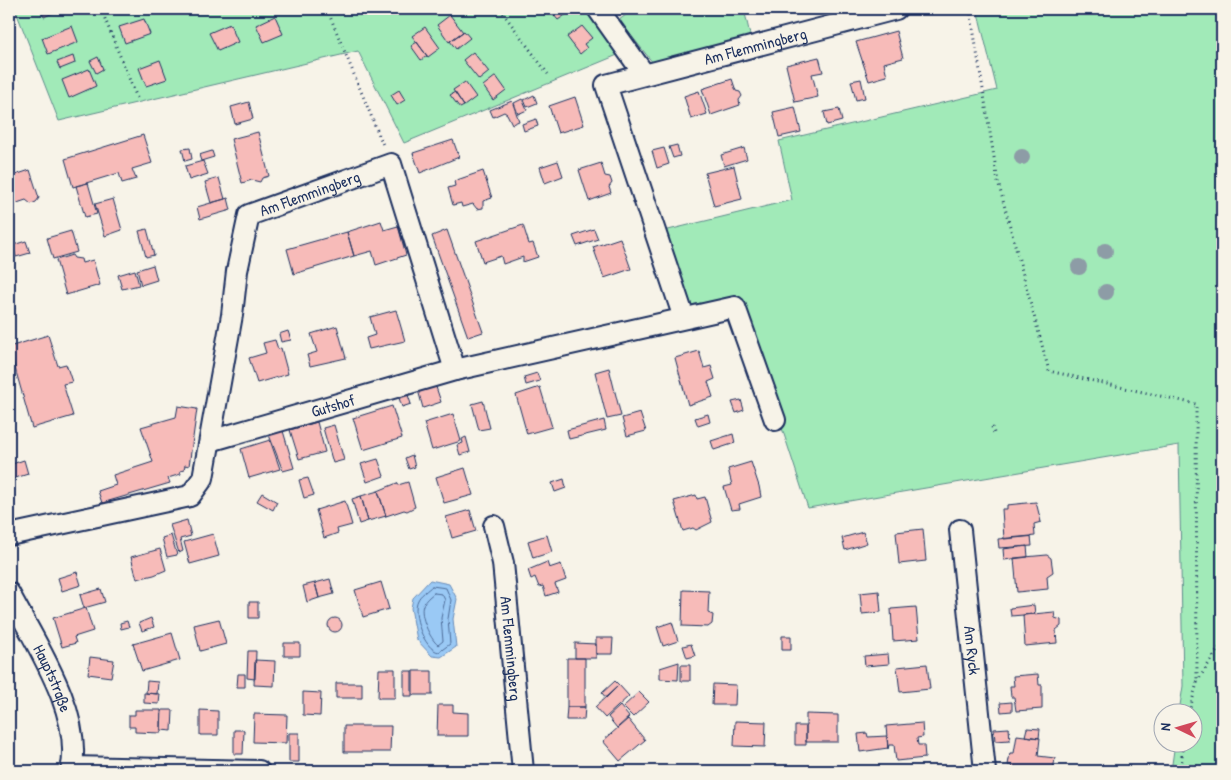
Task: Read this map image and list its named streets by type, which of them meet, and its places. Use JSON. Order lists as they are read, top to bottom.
{
  "streets": {
    "street": [
      "Am Flemmingberg",
      "Gutshof",
      "Am Ryck",
      "Hauptstraße"
    ]
  },
  "crossings": [
    ["Am Flemmingberg", "Gutshof"]
  ],
  "north": "left"
}
